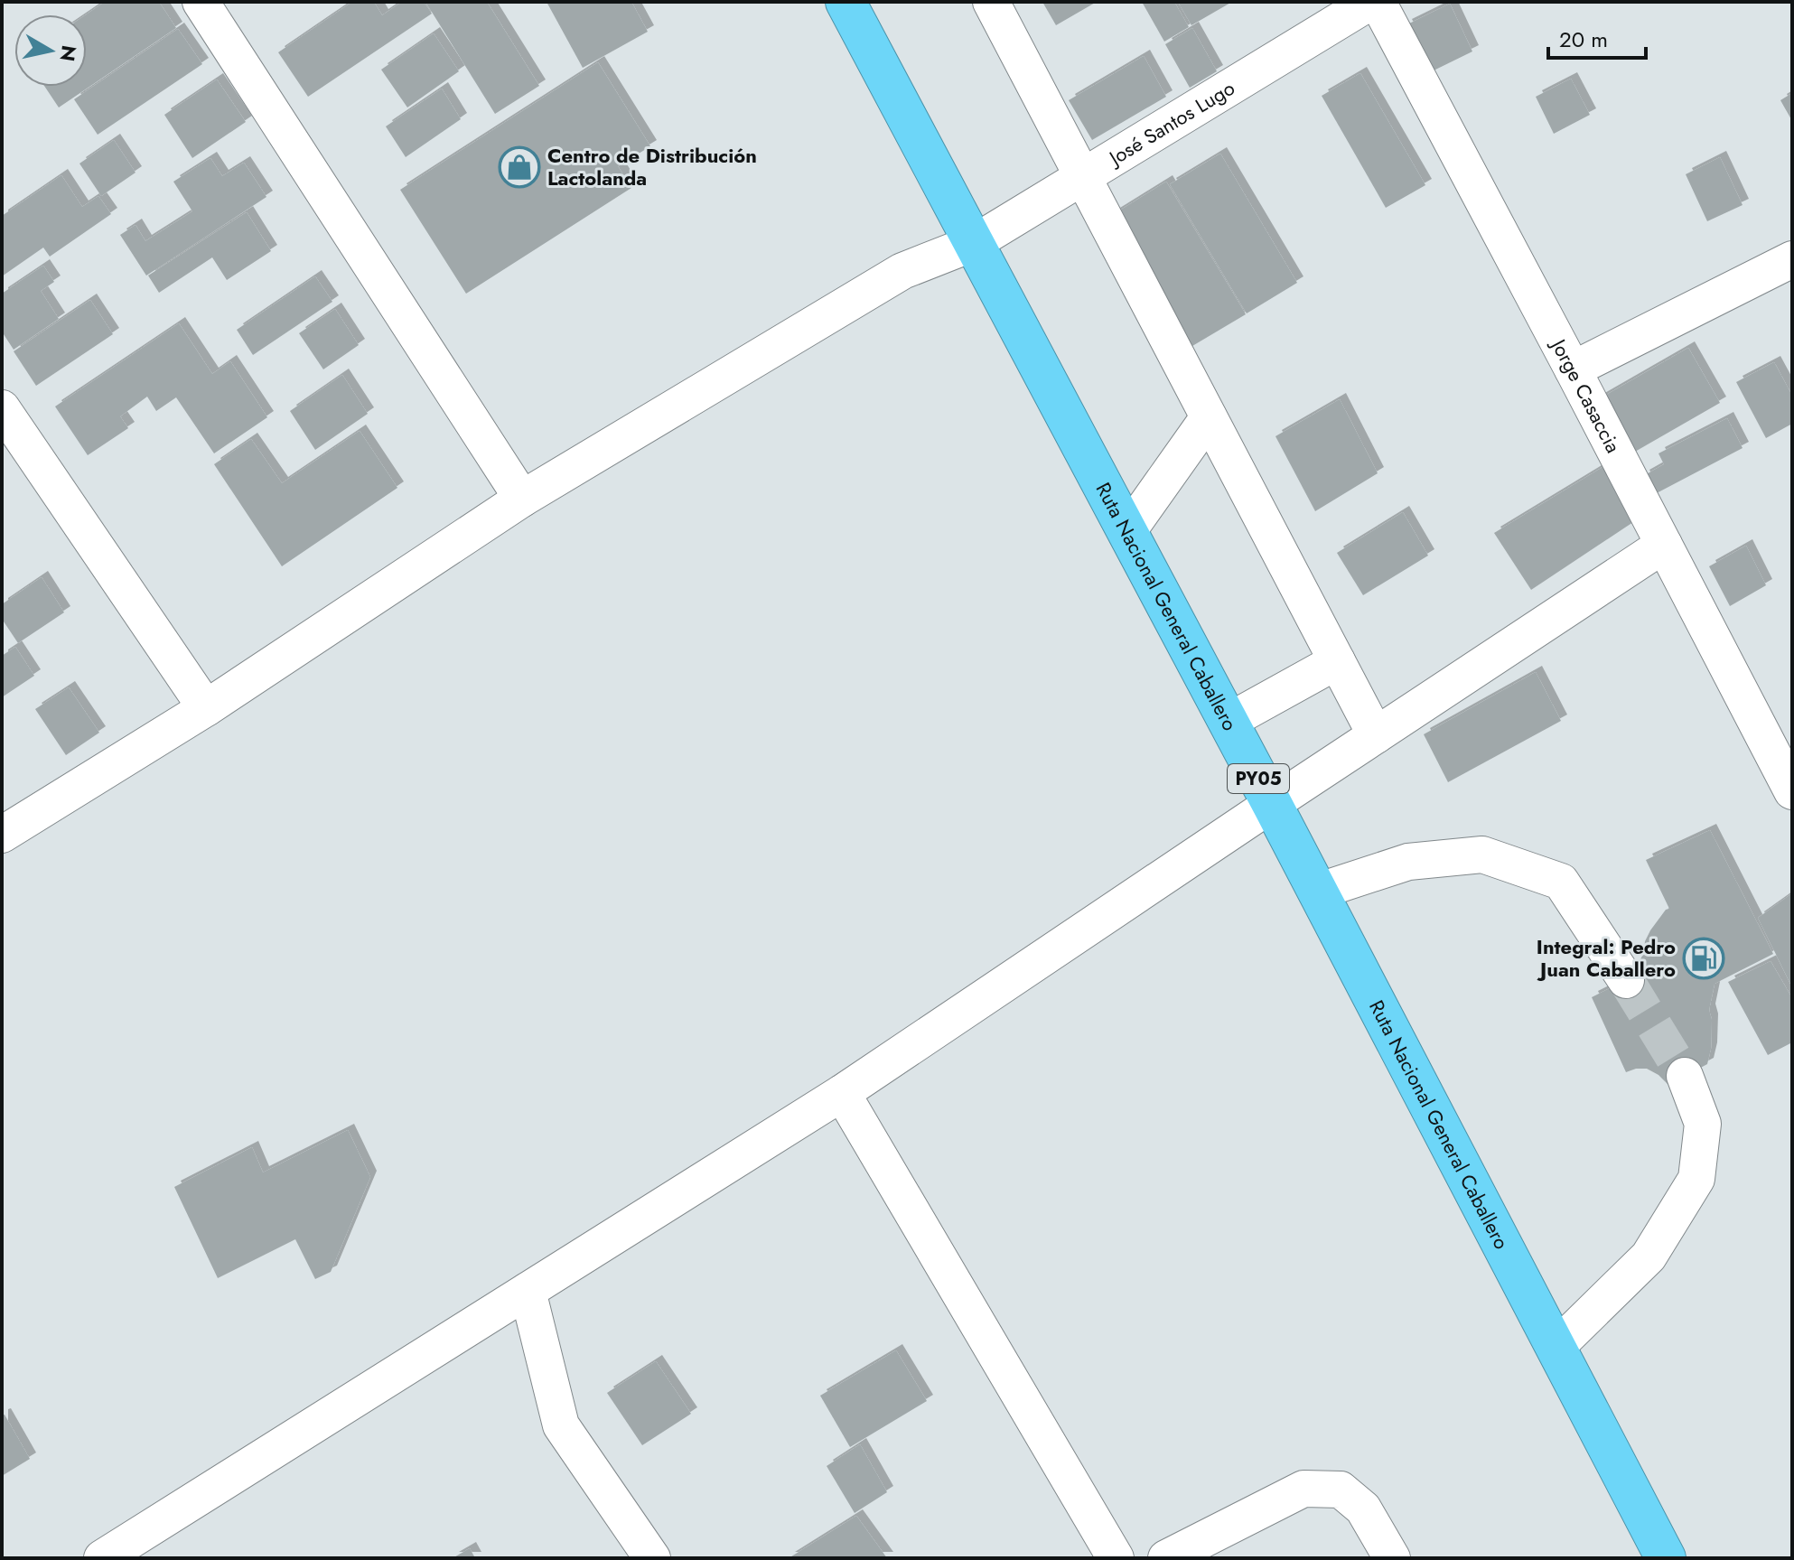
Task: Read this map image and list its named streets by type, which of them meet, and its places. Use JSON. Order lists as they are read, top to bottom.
{
  "streets": {
    "highway": ["Ruta Nacional General Caballero", "PY05"],
    "street": ["José Santos Lugo", "Jorge Casaccia"]
  },
  "crossings": [
    ["José Santos Lugo", "Ruta Nacional General Caballero"]
  ],
  "places": {
    "shop": ["Centro de Distribución Lactolanda"],
    "fuel station": ["Integral: Pedro Juan Caballero"]
  },
  "scale_bar": "20 m",
  "north": "right"
}
